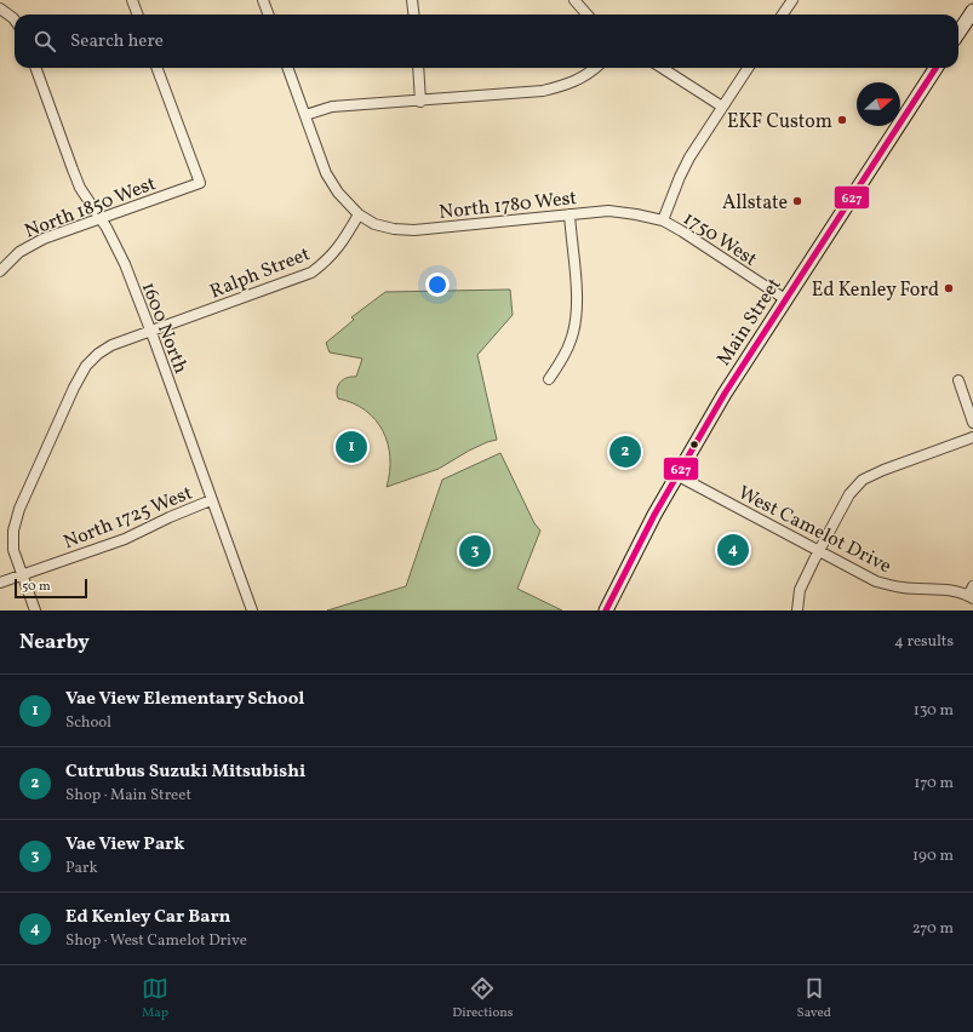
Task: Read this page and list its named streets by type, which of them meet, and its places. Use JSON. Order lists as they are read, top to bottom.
{
  "streets": {
    "main road": ["Main Street"],
    "street": [
      "North 1780 West",
      "North 1850 West",
      "1750 West",
      "Ralph Street",
      "1600 North",
      "North 1725 West",
      "West Camelot Drive"
    ]
  },
  "crossings": [
    ["North 1780 West", "1750 West"],
    ["North 1780 West", "Ralph Street"],
    ["North 1850 West", "1600 North"],
    ["1750 West", "Main Street"],
    ["Ralph Street", "1600 North"],
    ["Ralph Street", "North 1725 West"],
    ["Main Street", "West Camelot Drive"],
    ["1600 North", "North 1725 West"]
  ],
  "places": ["EKF Custom", "Allstate", "Ed Kenley Ford"],
  "lines": ["transit line 627"],
  "scale_bar": "50 m",
  "north": "right",
  "page": {
    "search": "Search here",
    "pins": [
      "1",
      "2",
      "4",
      "3"
    ],
    "scale": "50 m",
    "heading": ["Nearby", "4 results"],
    "list": [
      {
        "mark": "1",
        "name": "Vae View Elementary School",
        "note": "School",
        "value": "130 m"
      },
      {
        "mark": "2",
        "name": "Cutrubus Suzuki Mitsubishi",
        "note": "Shop · Main Street",
        "value": "170 m"
      },
      {
        "mark": "3",
        "name": "Vae View Park",
        "note": "Park",
        "value": "190 m"
      },
      {
        "mark": "4",
        "name": "Ed Kenley Car Barn",
        "note": "Shop · West Camelot Drive",
        "value": "270 m"
      }
    ],
    "nav": ["Map", "Directions", "Saved"]
  }
}
